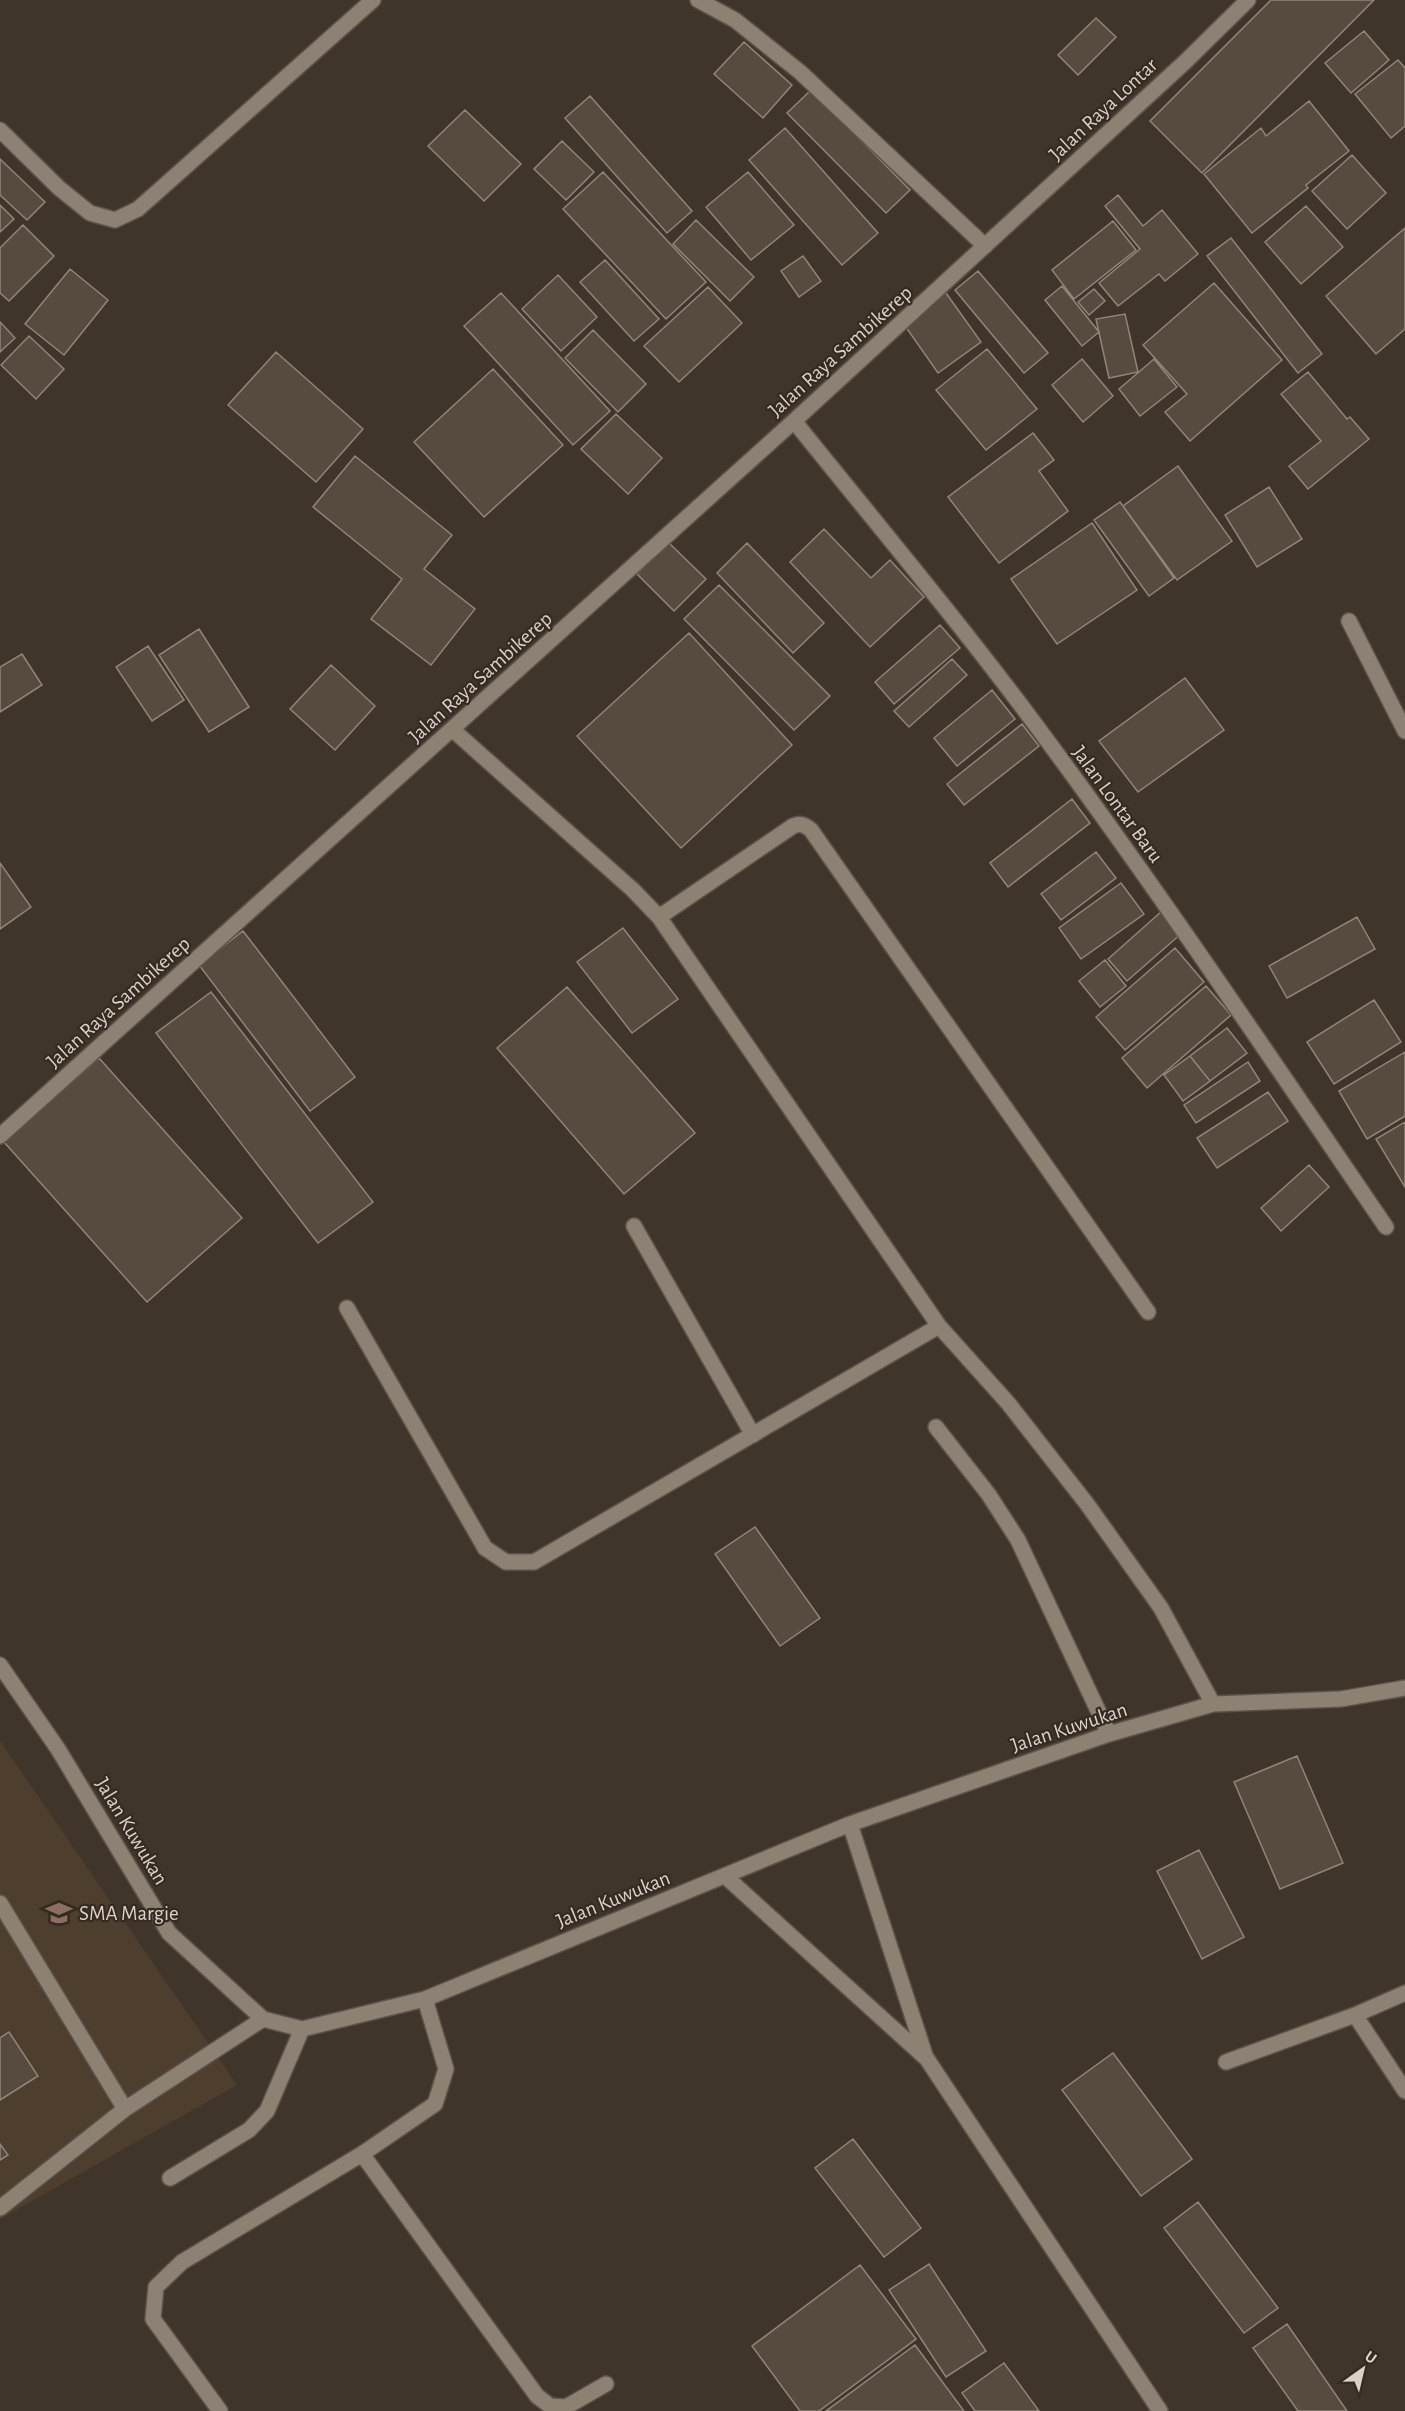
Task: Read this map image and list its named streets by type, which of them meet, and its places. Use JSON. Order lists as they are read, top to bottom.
{
  "streets": {
    "street": [
      "Jalan Raya Lontar",
      "Jalan Raya Sambikerep",
      "Jalan Lontar Baru",
      "Jalan Kuwukan"
    ]
  },
  "crossings": [
    ["Jalan Raya Lontar", "Jalan Raya Sambikerep"],
    ["Jalan Raya Sambikerep", "Jalan Lontar Baru"]
  ],
  "places": {
    "school or university": ["SMA Margie"]
  },
  "north": "top right"
}
